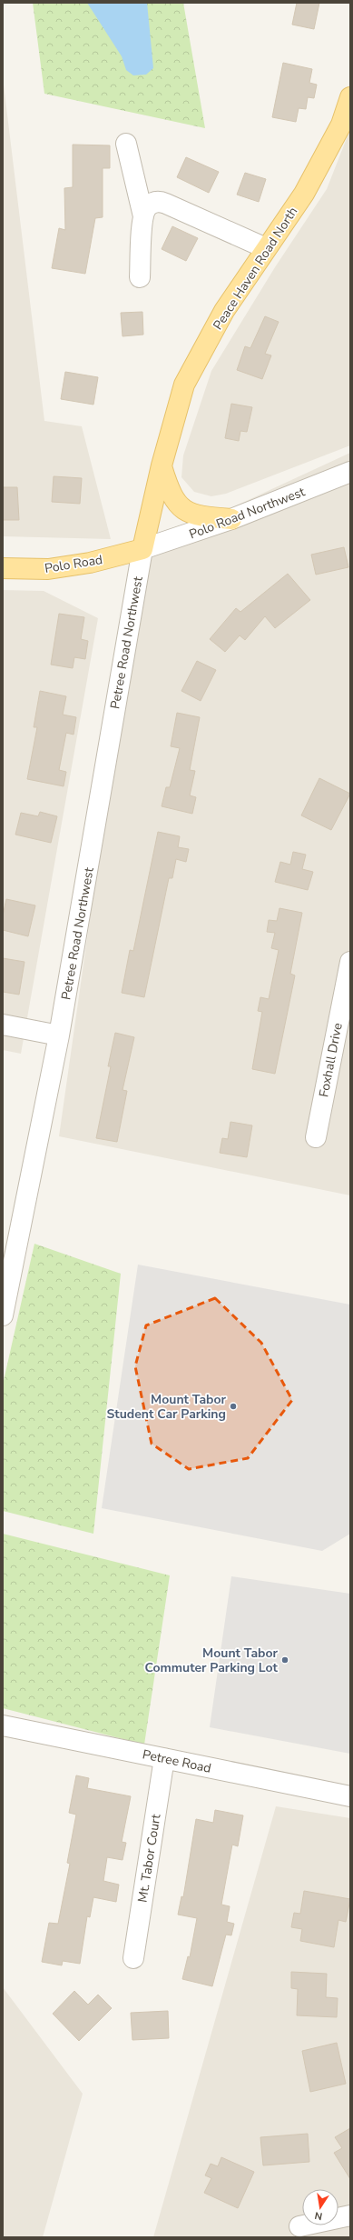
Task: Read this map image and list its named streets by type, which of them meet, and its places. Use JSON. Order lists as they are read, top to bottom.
{
  "streets": {
    "main road": ["Peace Haven Road North", "Polo Road"],
    "street": [
      "Polo Road Northwest",
      "Petree Road Northwest",
      "Foxhall Drive",
      "Petree Road",
      "Mt. Tabor Court"
    ]
  },
  "crossings": [
    ["Peace Haven Road North", "Polo Road Northwest"],
    ["Peace Haven Road North", "Polo Road"],
    ["Peace Haven Road North", "Petree Road Northwest"],
    ["Polo Road Northwest", "Polo Road"],
    ["Polo Road Northwest", "Petree Road Northwest"],
    ["Polo Road", "Petree Road Northwest"],
    ["Petree Road", "Mt. Tabor Court"]
  ],
  "places": ["Mount Tabor Student Car Parking", "Mount Tabor Commuter Parking Lot"],
  "north": "bottom"
}
